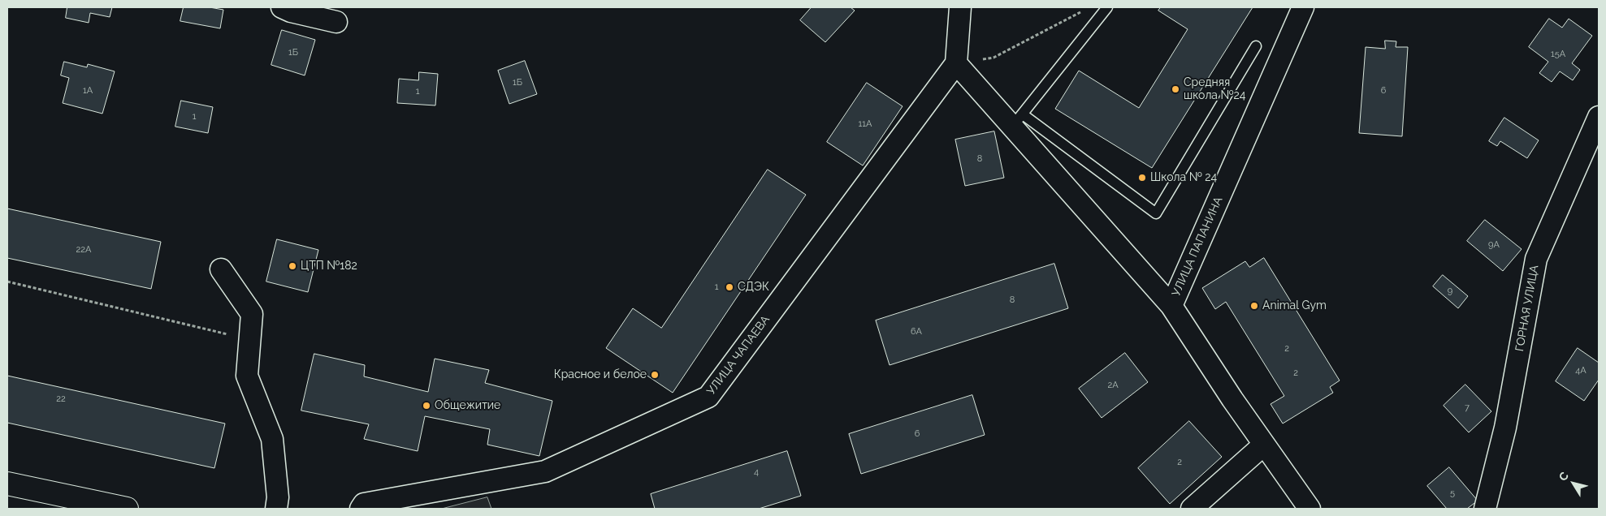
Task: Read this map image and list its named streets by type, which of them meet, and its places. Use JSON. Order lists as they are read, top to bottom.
{
  "streets": {
    "street": ["УЛИЦА ПАПАНИНА", "ГОРНАЯ УЛИЦА", "УЛИЦА ЧАПАЕВА"]
  },
  "places": [
    "Средняя школа №24",
    "Школа № 24",
    "ЦТП №182",
    "СДЭК",
    "Animal Gym",
    "Красное и белое",
    "Общежитие"
  ],
  "house_numbers": [
    "1Б",
    "15А",
    "1Б",
    "1А",
    "6",
    "1",
    "1",
    "11А",
    "8",
    "9А",
    "22А",
    "1",
    "9",
    "8",
    "6А",
    "2",
    "4А",
    "2",
    "2А",
    "22",
    "7",
    "6",
    "2",
    "4",
    "5"
  ],
  "north": "top left"
}
